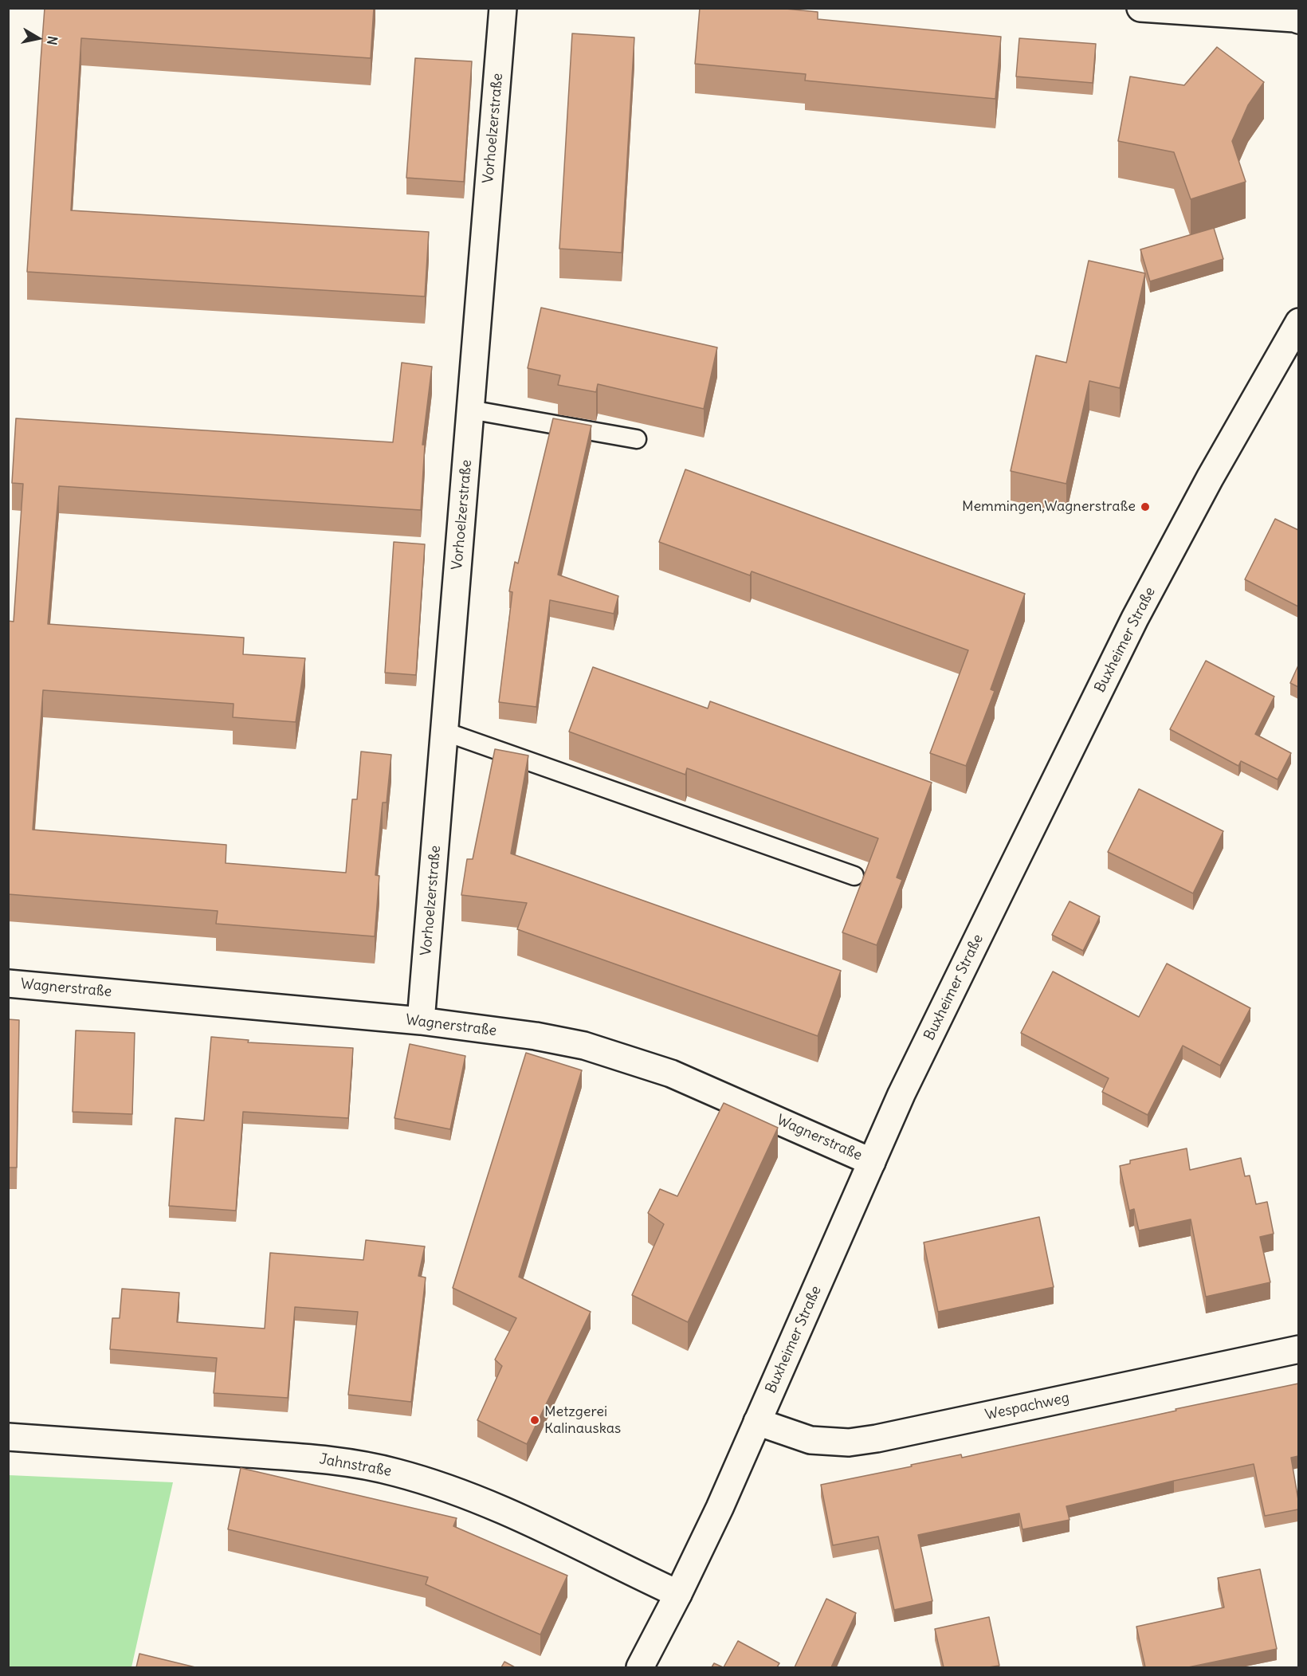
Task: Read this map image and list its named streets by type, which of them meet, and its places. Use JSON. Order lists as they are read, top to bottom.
{
  "streets": {
    "street": [
      "Vorhoelzerstraße",
      "Buxheimer Straße",
      "Wagnerstraße",
      "Wespachweg",
      "Jahnstraße"
    ]
  },
  "crossings": [
    ["Vorhoelzerstraße", "Wagnerstraße"],
    ["Buxheimer Straße", "Wagnerstraße"],
    ["Buxheimer Straße", "Wespachweg"],
    ["Buxheimer Straße", "Jahnstraße"]
  ],
  "places": ["Memmingen,Wagnerstraße", "Metzgerei Kalinauskas"],
  "north": "right"
}
